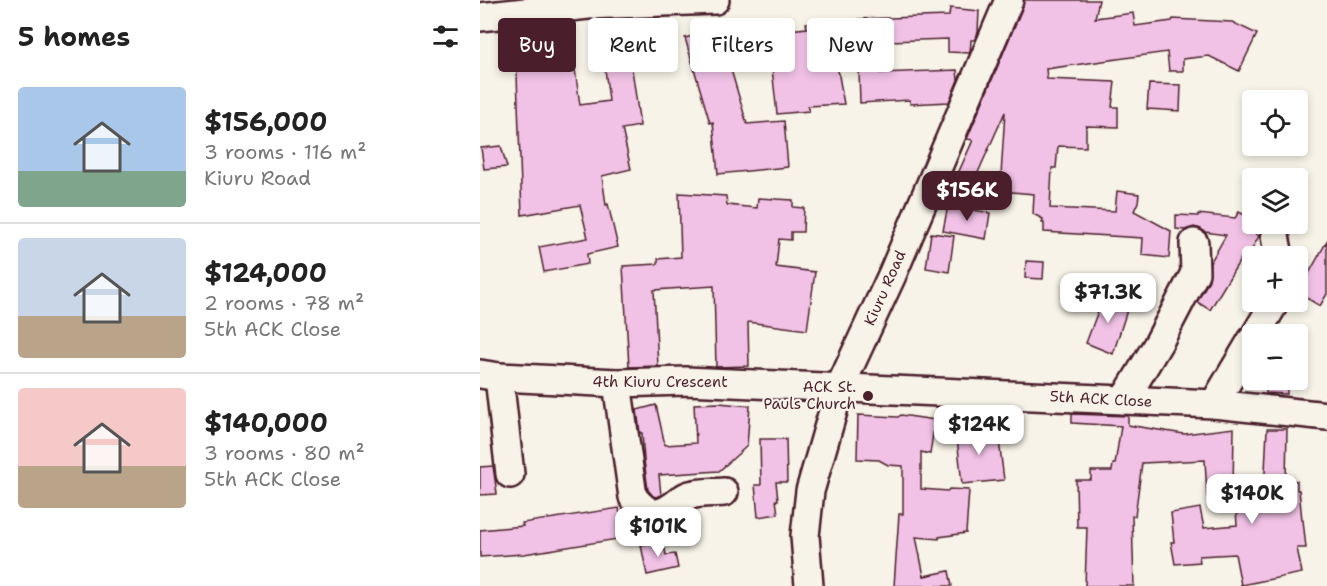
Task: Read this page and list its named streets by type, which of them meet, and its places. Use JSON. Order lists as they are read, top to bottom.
{
  "streets": {
    "street": ["Kiuru Road", "4th Kiuru Crescent", "5th ACK Close"]
  },
  "crossings": [
    ["Kiuru Road", "4th Kiuru Crescent"],
    ["Kiuru Road", "5th ACK Close"],
    ["4th Kiuru Crescent", "5th ACK Close"]
  ],
  "places": ["ACK St. Pauls Church"],
  "page": {
    "heading": "5 homes",
    "chip": [
      "Buy",
      "Rent",
      "Filters",
      "New"
    ],
    "list": [
      {
        "name": "$156,000",
        "note": "3 rooms · 116 m² · Kiuru Road"
      },
      {
        "name": "$124,000",
        "note": "2 rooms · 78 m² · 5th ACK Close"
      },
      {
        "name": "$140,000",
        "note": "3 rooms · 80 m² · 5th ACK Close"
      }
    ],
    "map_buttons": ["+", "−"],
    "price": [
      "$156K",
      "$71.3K",
      "$124K",
      "$140K",
      "$101K"
    ]
  }
}
